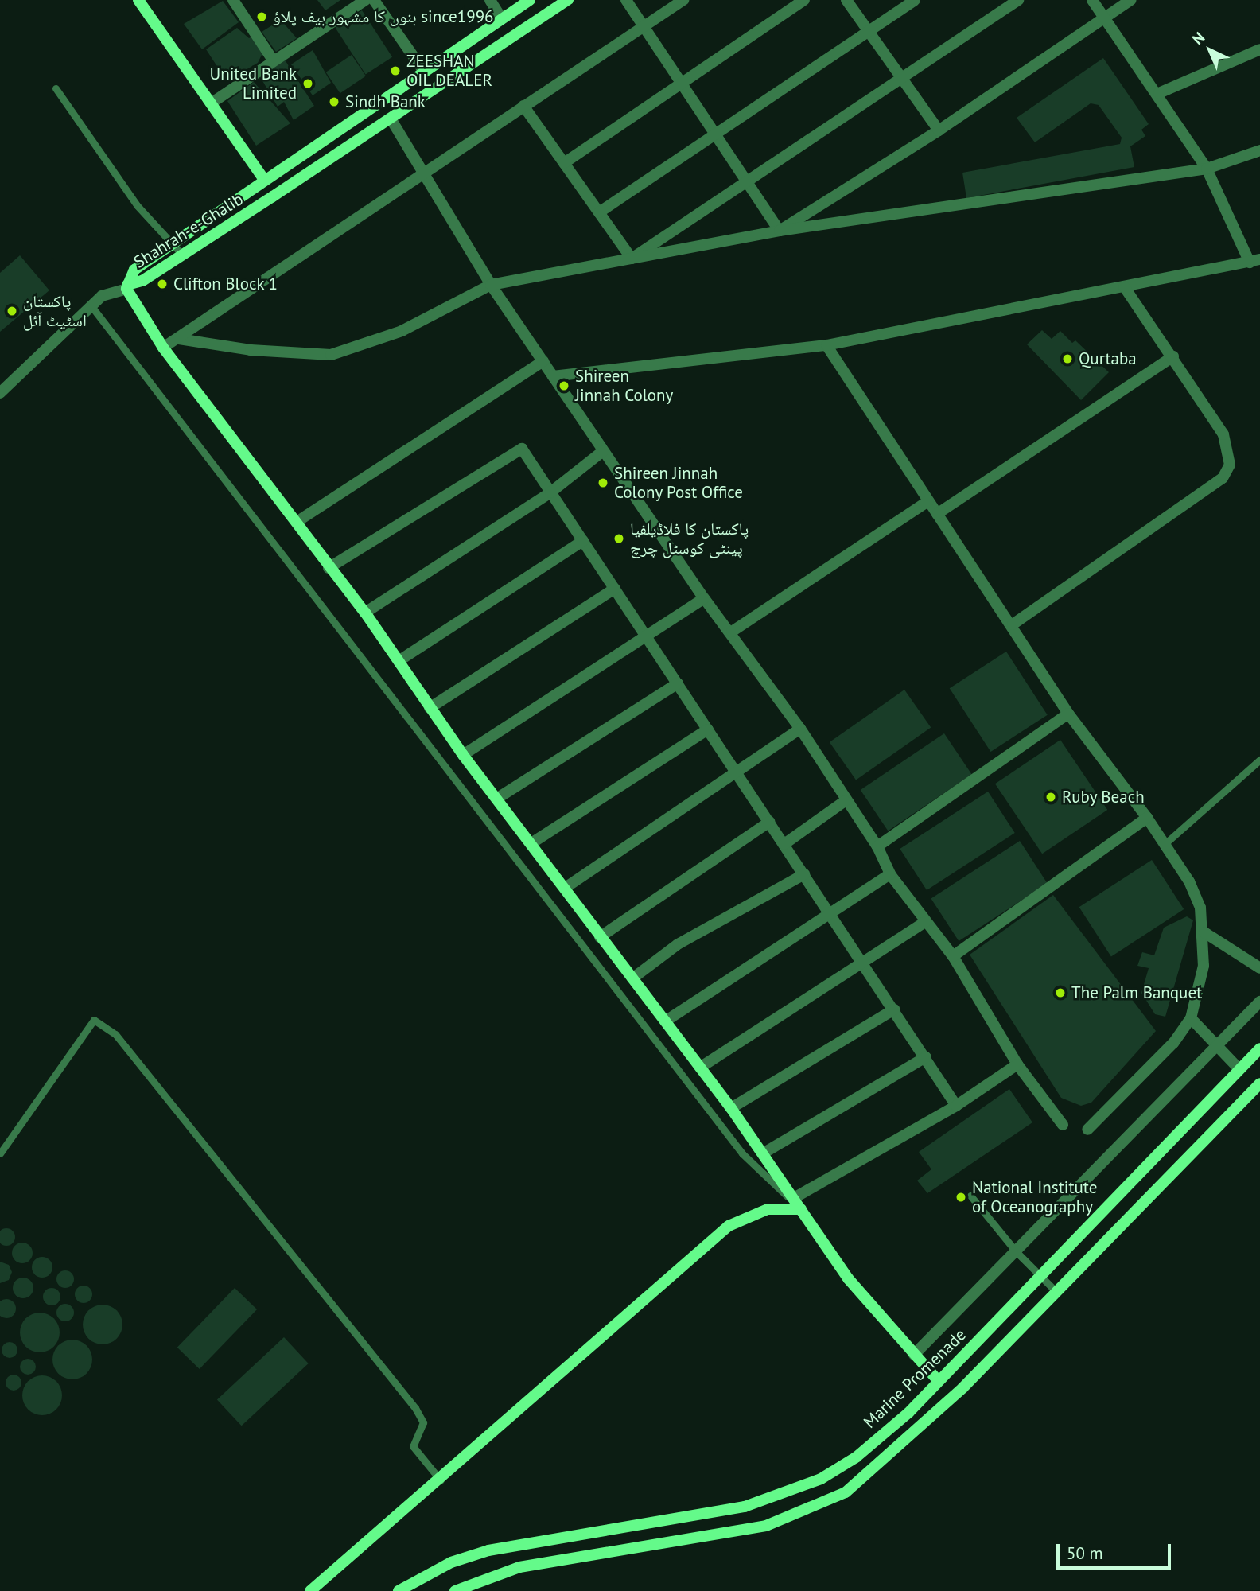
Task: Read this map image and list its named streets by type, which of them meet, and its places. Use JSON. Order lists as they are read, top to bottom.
{
  "streets": {
    "main road": ["Shahrah-e-Ghalib", "Marine Promenade"]
  },
  "places": [
    "بنوں کا مشہور بیف پلاؤ since1996",
    "ZEESHAN OIL DEALER",
    "United Bank Limited",
    "Sindh Bank",
    "Clifton Block 1",
    "پاکستان اسٹیٹ آئل",
    "Qurtaba",
    "Shireen Jinnah Colony",
    "Shireen Jinnah Colony Post Office",
    "پاکستان کا فلاڈیلفیا پینٹی کوسٹل چرچ",
    "Ruby Beach",
    "The Palm Banquet",
    "National Institute of Oceanography"
  ],
  "scale_bar": "50 m",
  "north": "top left"
}
